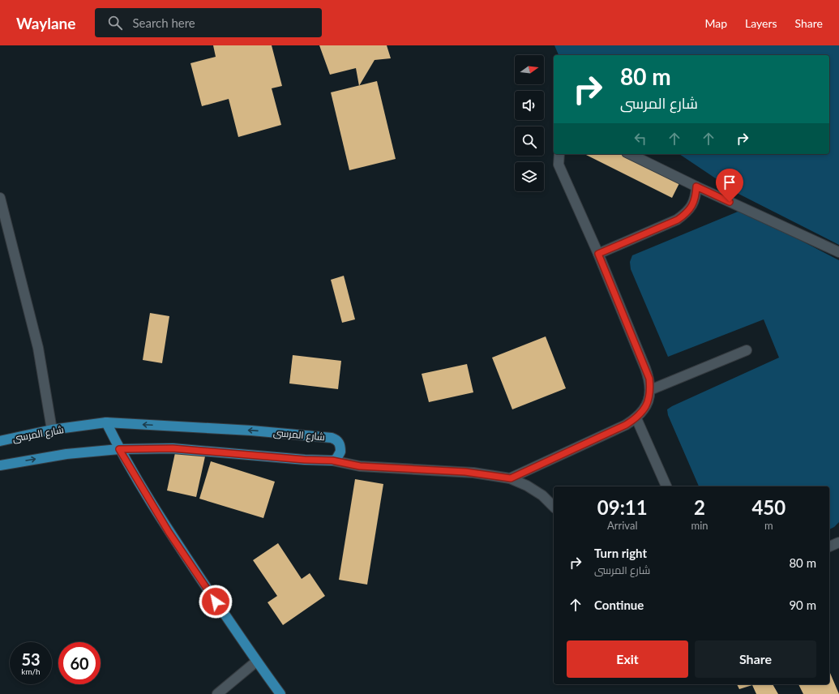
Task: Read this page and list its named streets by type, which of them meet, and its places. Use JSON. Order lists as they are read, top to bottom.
{
  "streets": {
    "main road": ["شارع المرسى"]
  },
  "north": "right",
  "page": {
    "header": "Waylane",
    "search": "Search here",
    "nav": ["Map", "Layers", "Share"],
    "turn": ["80 m", "شارع المرسى"],
    "eta": [
      "09:11",
      "Arrival",
      "2",
      "min",
      "450",
      "m"
    ],
    "list": [
      {
        "name": "Turn right",
        "note": "شارع المرسى",
        "value": "80 m"
      },
      {
        "name": "Continue",
        "value": "90 m"
      }
    ],
    "buttons": ["Exit", "Share"],
    "speed": "53 km/h",
    "limit": "60"
  }
}
